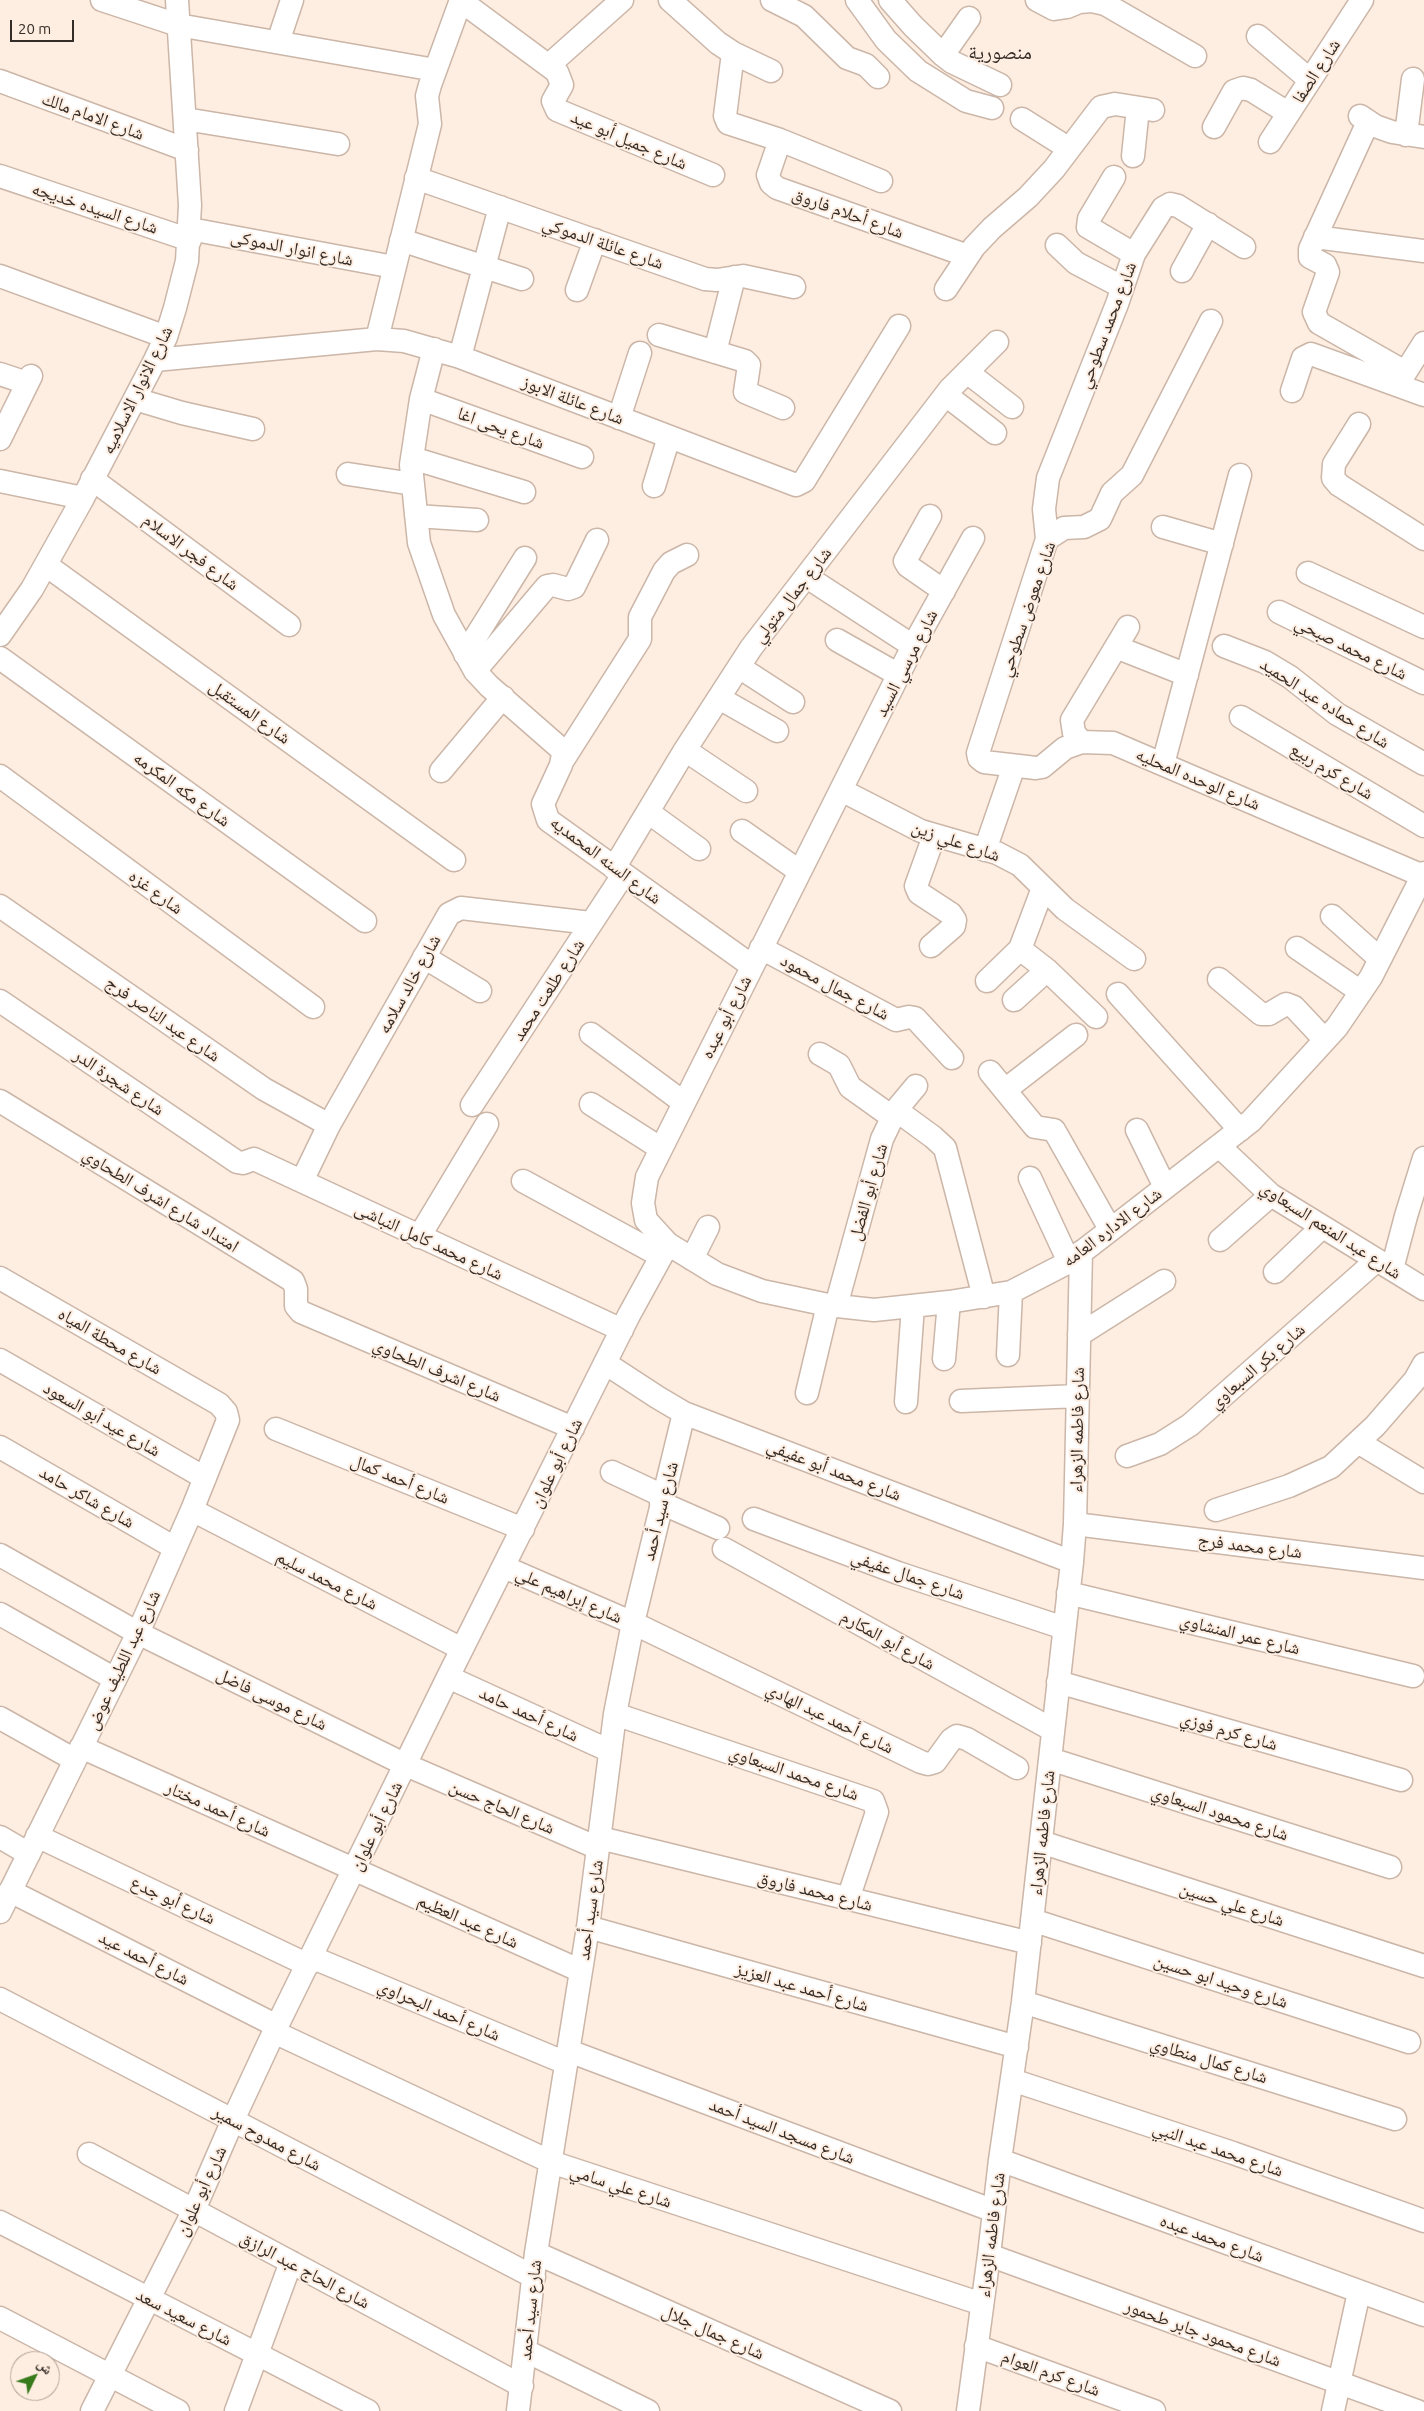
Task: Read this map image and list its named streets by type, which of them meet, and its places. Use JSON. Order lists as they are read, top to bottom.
{
  "streets": {
    "street": [
      "شارع الصفا",
      "شارع الامام مالك",
      "شارع جميل أبو عيد",
      "شارع السيده خديجه",
      "شارع أحلام فاروق",
      "شارع عائلة الدموكي",
      "شارع انوار الدموكى",
      "شارع محمد سطوحي",
      "شارع الانوار الاسلاميه",
      "شارع عائلة الابوز",
      "شارع يحى اغا",
      "شارع فجر الاسلام",
      "شارع جمال متولي",
      "شارع معوض سطوحي",
      "شارع محمد صبحي",
      "شارع مرسي السيد",
      "شارع حماده عبد الحميد",
      "شارع المستقبل",
      "شارع كرم ربيع",
      "شارع الوحده المحليه",
      "شارع مكه المكرمه",
      "شارع علي زين",
      "شارع السنه المحمديه",
      "شارع غزه",
      "شارع خالد سلامه",
      "شارع جمال محمود",
      "شارع طلعت محمد",
      "شارع أبو عبده",
      "شارع عبد الناصر فرج",
      "شارع شجرة الدر",
      "شارع أبو الفضل",
      "امتداد شارع اشرف الطحاوي",
      "شارع الاداره العامه",
      "شارع عبد المنعم السبعاوي",
      "شارع محمد كامل النباشى",
      "شارع محطة المياه",
      "شارع بكر السبعاوي",
      "شارع اشرف الطحاوي",
      "شارع عيد أبو السعود",
      "شارع فاطمه الزهراء",
      "شارع أبو علوان",
      "شارع محمد أبو عفيفي",
      "شارع أحمد كمال",
      "شارع شاكر حامد",
      "شارع سيد أحمد",
      "شارع محمد فرج",
      "شارع جمال عفيفي",
      "شارع محمد سليم",
      "شارع إبراهيم علي",
      "شارع عمر المنشاوي",
      "شارع أبو المكارم",
      "شارع عبد اللطيف عوض",
      "شارع موسى فاضل",
      "شارع أحمد حامد",
      "شارع أحمد عبد الهادي",
      "شارع كرم فوزي",
      "شارع محمد السبعاوي",
      "شارع الحاج حسن",
      "شارع أحمد مختار",
      "شارع محمود السبعاوي",
      "شارع محمد فاروق",
      "شارع أبو جدع",
      "شارع علي حسين",
      "شارع عبد العظيم",
      "شارع أحمد عيد",
      "شارع وحيد ابو حسين",
      "شارع أحمد عبد العزيز",
      "شارع أحمد البحراوي",
      "شارع كمال منطاوي",
      "شارع مسجد السيد أحمد",
      "شارع ممدوح سمير",
      "شارع محمد عبد النبي",
      "شارع علي سامي",
      "شارع محمد عبده",
      "شارع الحاج عبد الرازق",
      "شارع سعيد سعد",
      "شارع جمال جلال",
      "شارع محمود جابر طحمور",
      "شارع كرم العوام"
    ]
  },
  "crossings": [
    ["شارع الامام مالك", "شارع الانوار الاسلاميه"],
    ["شارع السيده خديجه", "شارع انوار الدموكى"],
    ["شارع السيده خديجه", "شارع الانوار الاسلاميه"],
    ["شارع انوار الدموكى", "شارع الانوار الاسلاميه"],
    ["شارع محمد سطوحي", "شارع معوض سطوحي"],
    ["شارع الانوار الاسلاميه", "شارع عائلة الابوز"],
    ["شارع الانوار الاسلاميه", "شارع فجر الاسلام"],
    ["شارع الانوار الاسلاميه", "شارع المستقبل"],
    ["شارع جمال متولي", "شارع السنه المحمديه"],
    ["شارع جمال متولي", "شارع طلعت محمد"],
    ["شارع معوض سطوحي", "شارع الوحده المحليه"],
    ["شارع مرسي السيد", "شارع علي زين"],
    ["شارع مرسي السيد", "شارع أبو عبده"],
    ["شارع الوحده المحليه", "شارع الاداره العامه"],
    ["شارع علي زين", "شارع أبو عبده"],
    ["شارع السنه المحمديه", "شارع جمال محمود"],
    ["شارع السنه المحمديه", "شارع طلعت محمد"],
    ["شارع السنه المحمديه", "شارع أبو عبده"],
    ["شارع خالد سلامه", "شارع طلعت محمد"],
    ["شارع خالد سلامه", "شارع عبد الناصر فرج"],
    ["شارع خالد سلامه", "شارع محمد كامل النباشى"],
    ["شارع جمال محمود", "شارع أبو عبده"],
    ["شارع أبو عبده", "شارع الاداره العامه"],
    ["شارع أبو عبده", "شارع أبو علوان"],
    ["شارع شجرة الدر", "شارع محمد كامل النباشى"],
    ["شارع أبو الفضل", "شارع الاداره العامه"],
    ["امتداد شارع اشرف الطحاوي", "شارع اشرف الطحاوي"],
    ["شارع الاداره العامه", "شارع عبد المنعم السبعاوي"],
    ["شارع الاداره العامه", "شارع فاطمه الزهراء"],
    ["شارع الاداره العامه", "شارع أبو علوان"],
    ["شارع عبد المنعم السبعاوي", "شارع بكر السبعاوي"],
    ["شارع محمد كامل النباشى", "شارع أبو علوان"],
    ["شارع محطة المياه", "شارع عبد اللطيف عوض"],
    ["شارع اشرف الطحاوي", "شارع أبو علوان"],
    ["شارع عيد أبو السعود", "شارع عبد اللطيف عوض"],
    ["شارع فاطمه الزهراء", "شارع محمد أبو عفيفي"],
    ["شارع فاطمه الزهراء", "شارع محمد فرج"],
    ["شارع فاطمه الزهراء", "شارع جمال عفيفي"],
    ["شارع فاطمه الزهراء", "شارع عمر المنشاوي"],
    ["شارع فاطمه الزهراء", "شارع أبو المكارم"],
    ["شارع فاطمه الزهراء", "شارع كرم فوزي"],
    ["شارع فاطمه الزهراء", "شارع محمود السبعاوي"],
    ["شارع فاطمه الزهراء", "شارع محمد فاروق"],
    ["شارع فاطمه الزهراء", "شارع علي حسين"],
    ["شارع فاطمه الزهراء", "شارع وحيد ابو حسين"],
    ["شارع فاطمه الزهراء", "شارع أحمد عبد العزيز"],
    ["شارع فاطمه الزهراء", "شارع كمال منطاوي"],
    ["شارع فاطمه الزهراء", "شارع مسجد السيد أحمد"],
    ["شارع فاطمه الزهراء", "شارع محمد عبد النبي"],
    ["شارع فاطمه الزهراء", "شارع علي سامي"],
    ["شارع فاطمه الزهراء", "شارع محمد عبده"],
    ["شارع فاطمه الزهراء", "شارع محمود جابر طحمور"],
    ["شارع فاطمه الزهراء", "شارع كرم العوام"],
    ["شارع أبو علوان", "شارع محمد أبو عفيفي"],
    ["شارع أبو علوان", "شارع أحمد كمال"],
    ["شارع أبو علوان", "شارع محمد سليم"],
    ["شارع أبو علوان", "شارع إبراهيم علي"],
    ["شارع أبو علوان", "شارع موسى فاضل"],
    ["شارع أبو علوان", "شارع أحمد حامد"],
    ["شارع أبو علوان", "شارع الحاج حسن"],
    ["شارع أبو علوان", "شارع أحمد مختار"],
    ["شارع أبو علوان", "شارع أبو جدع"],
    ["شارع أبو علوان", "شارع عبد العظيم"],
    ["شارع أبو علوان", "شارع أحمد عيد"],
    ["شارع أبو علوان", "شارع أحمد البحراوي"],
    ["شارع أبو علوان", "شارع ممدوح سمير"],
    ["شارع أبو علوان", "شارع علي سامي"],
    ["شارع أبو علوان", "شارع الحاج عبد الرازق"],
    ["شارع أبو علوان", "شارع سعيد سعد"],
    ["شارع محمد أبو عفيفي", "شارع سيد أحمد"],
    ["شارع شاكر حامد", "شارع عبد اللطيف عوض"],
    ["شارع سيد أحمد", "شارع إبراهيم علي"],
    ["شارع سيد أحمد", "شارع أحمد حامد"],
    ["شارع سيد أحمد", "شارع أحمد عبد الهادي"],
    ["شارع سيد أحمد", "شارع محمد السبعاوي"],
    ["شارع سيد أحمد", "شارع الحاج حسن"],
    ["شارع سيد أحمد", "شارع محمد فاروق"],
    ["شارع سيد أحمد", "شارع عبد العظيم"],
    ["شارع سيد أحمد", "شارع أحمد عبد العزيز"],
    ["شارع سيد أحمد", "شارع أحمد البحراوي"],
    ["شارع سيد أحمد", "شارع مسجد السيد أحمد"],
    ["شارع سيد أحمد", "شارع ممدوح سمير"],
    ["شارع سيد أحمد", "شارع علي سامي"],
    ["شارع سيد أحمد", "شارع الحاج عبد الرازق"],
    ["شارع سيد أحمد", "شارع جمال جلال"],
    ["شارع محمد سليم", "شارع عبد اللطيف عوض"],
    ["شارع إبراهيم علي", "شارع أحمد عبد الهادي"],
    ["شارع عبد اللطيف عوض", "شارع موسى فاضل"],
    ["شارع عبد اللطيف عوض", "شارع أحمد مختار"],
    ["شارع عبد اللطيف عوض", "شارع أبو جدع"],
    ["شارع عبد اللطيف عوض", "شارع أحمد عيد"],
    ["شارع موسى فاضل", "شارع الحاج حسن"],
    ["شارع محمد السبعاوي", "شارع محمد فاروق"],
    ["شارع الحاج حسن", "شارع محمد فاروق"],
    ["شارع أحمد مختار", "شارع عبد العظيم"],
    ["شارع أبو جدع", "شارع أحمد البحراوي"],
    ["شارع أحمد عيد", "شارع علي سامي"],
    ["شارع أحمد البحراوي", "شارع مسجد السيد أحمد"]
  ],
  "districts": ["منصورية"],
  "scale_bar": "20 m",
  "north": "top right"
}
